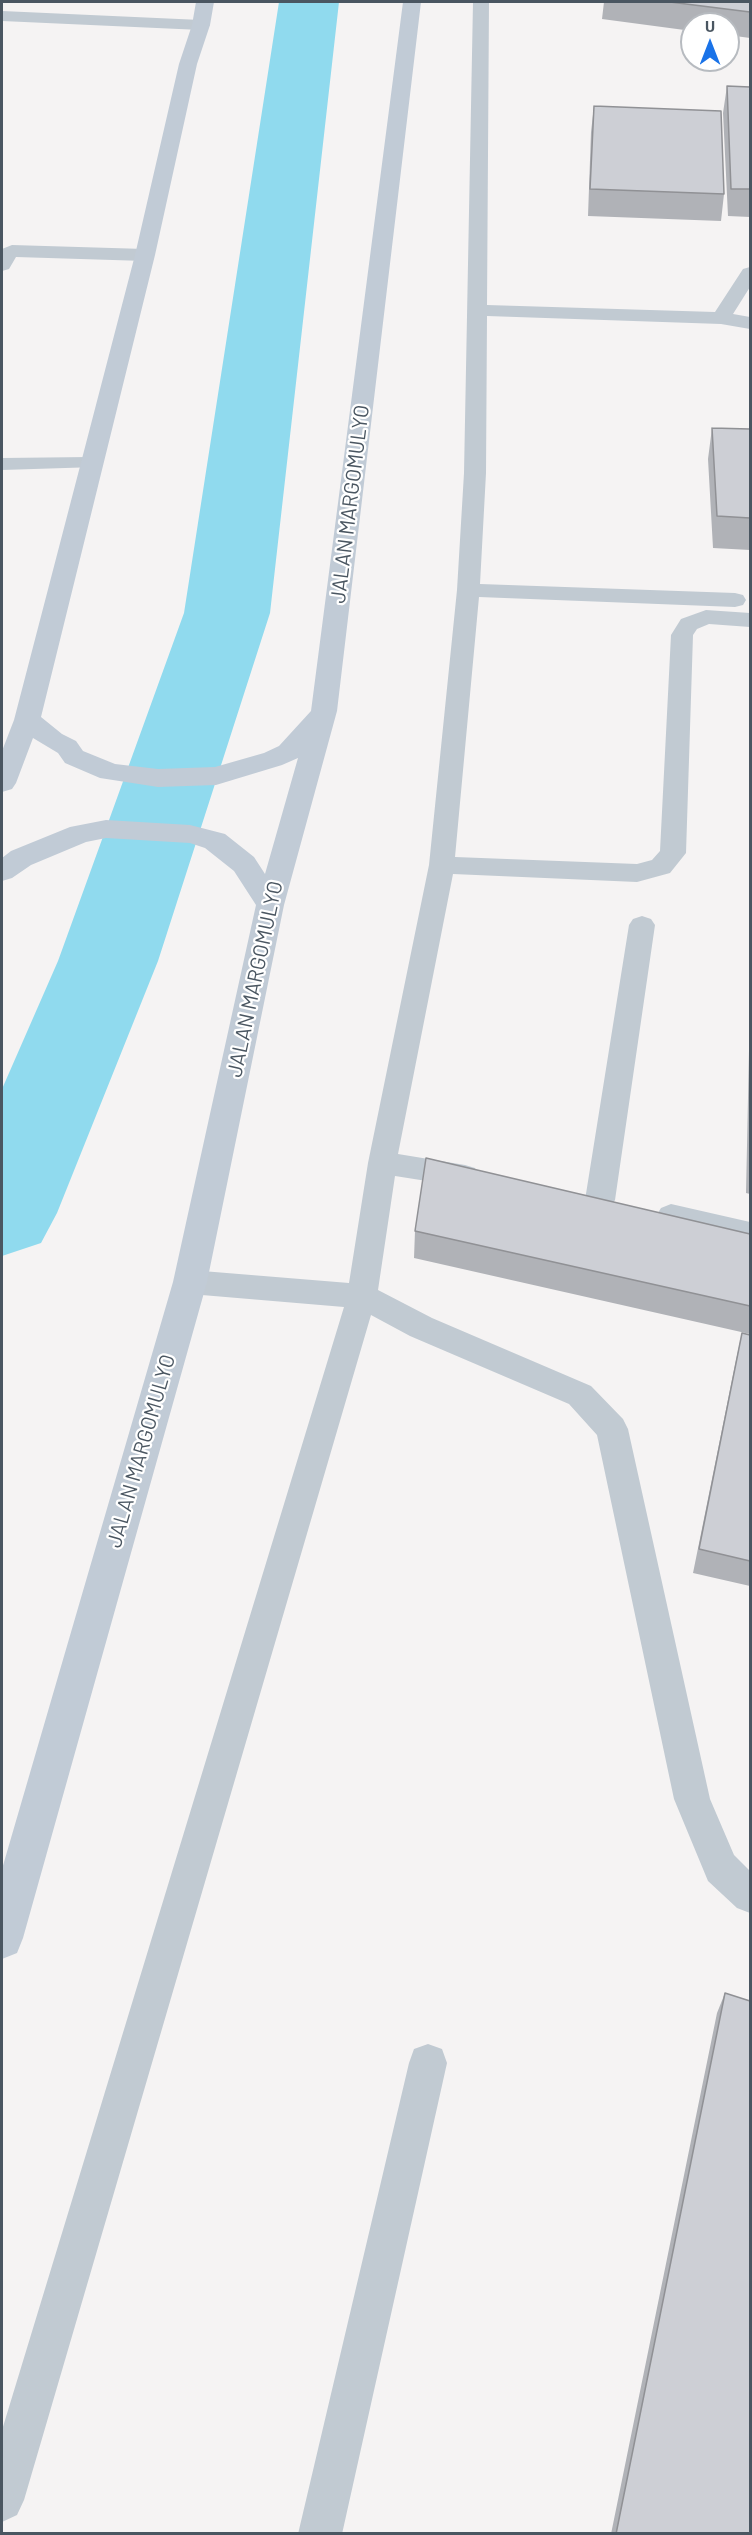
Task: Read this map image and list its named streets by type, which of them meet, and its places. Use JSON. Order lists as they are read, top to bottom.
{
  "streets": {
    "main road": ["JALAN MARGOMULYO"]
  },
  "north": "top"
}
